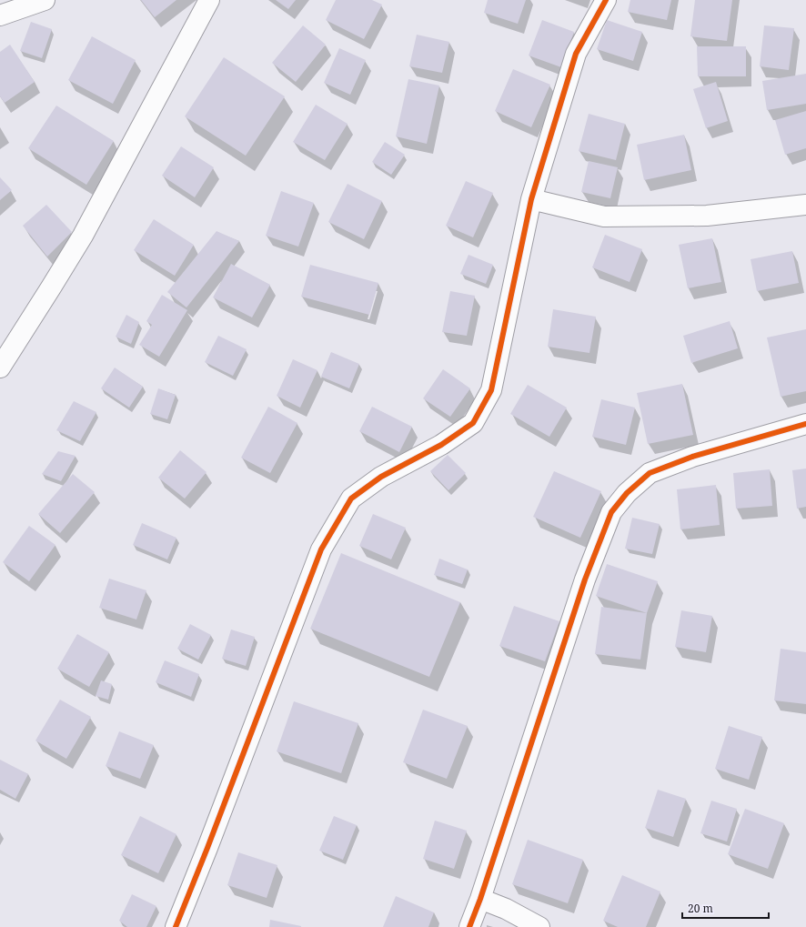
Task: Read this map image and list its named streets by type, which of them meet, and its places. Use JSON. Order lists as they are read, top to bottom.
{
  "scale_bar": "20 m"
}
